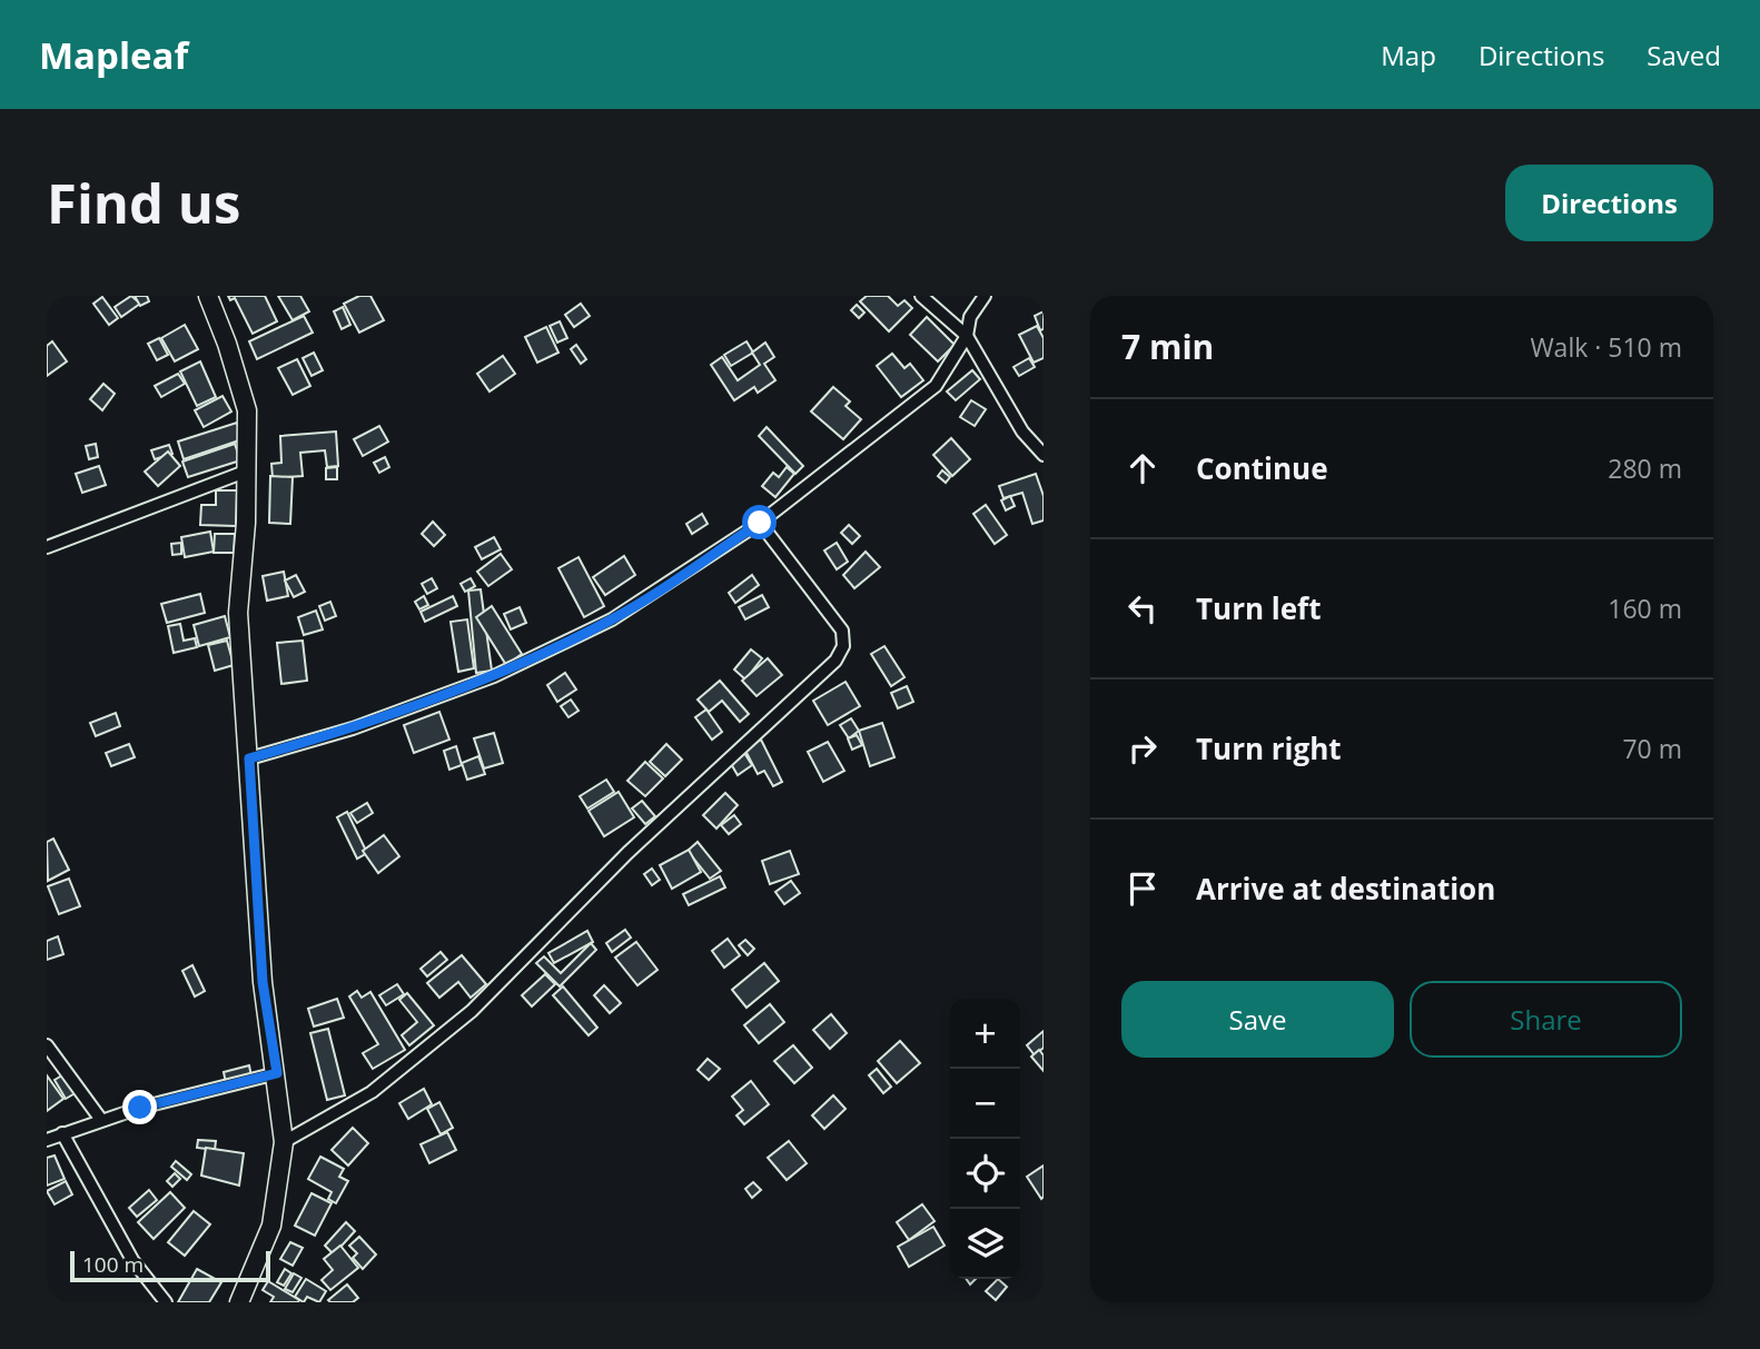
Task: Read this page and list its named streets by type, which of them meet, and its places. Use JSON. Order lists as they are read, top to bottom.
{
  "scale_bar": "100 m",
  "page": {
    "header": "Mapleaf",
    "nav": ["Map", "Directions", "Saved"],
    "buttons": [
      "Directions",
      ["Save", "Share"]
    ],
    "title": "Find us",
    "heading": ["7 min", "Walk · 510 m"],
    "list": [
      ["Continue", "280 m"],
      ["Turn left", "160 m"],
      ["Turn right", "70 m"],
      "Arrive at destination"
    ],
    "map_buttons": ["+", "−"],
    "scale": "100 m"
  }
}
